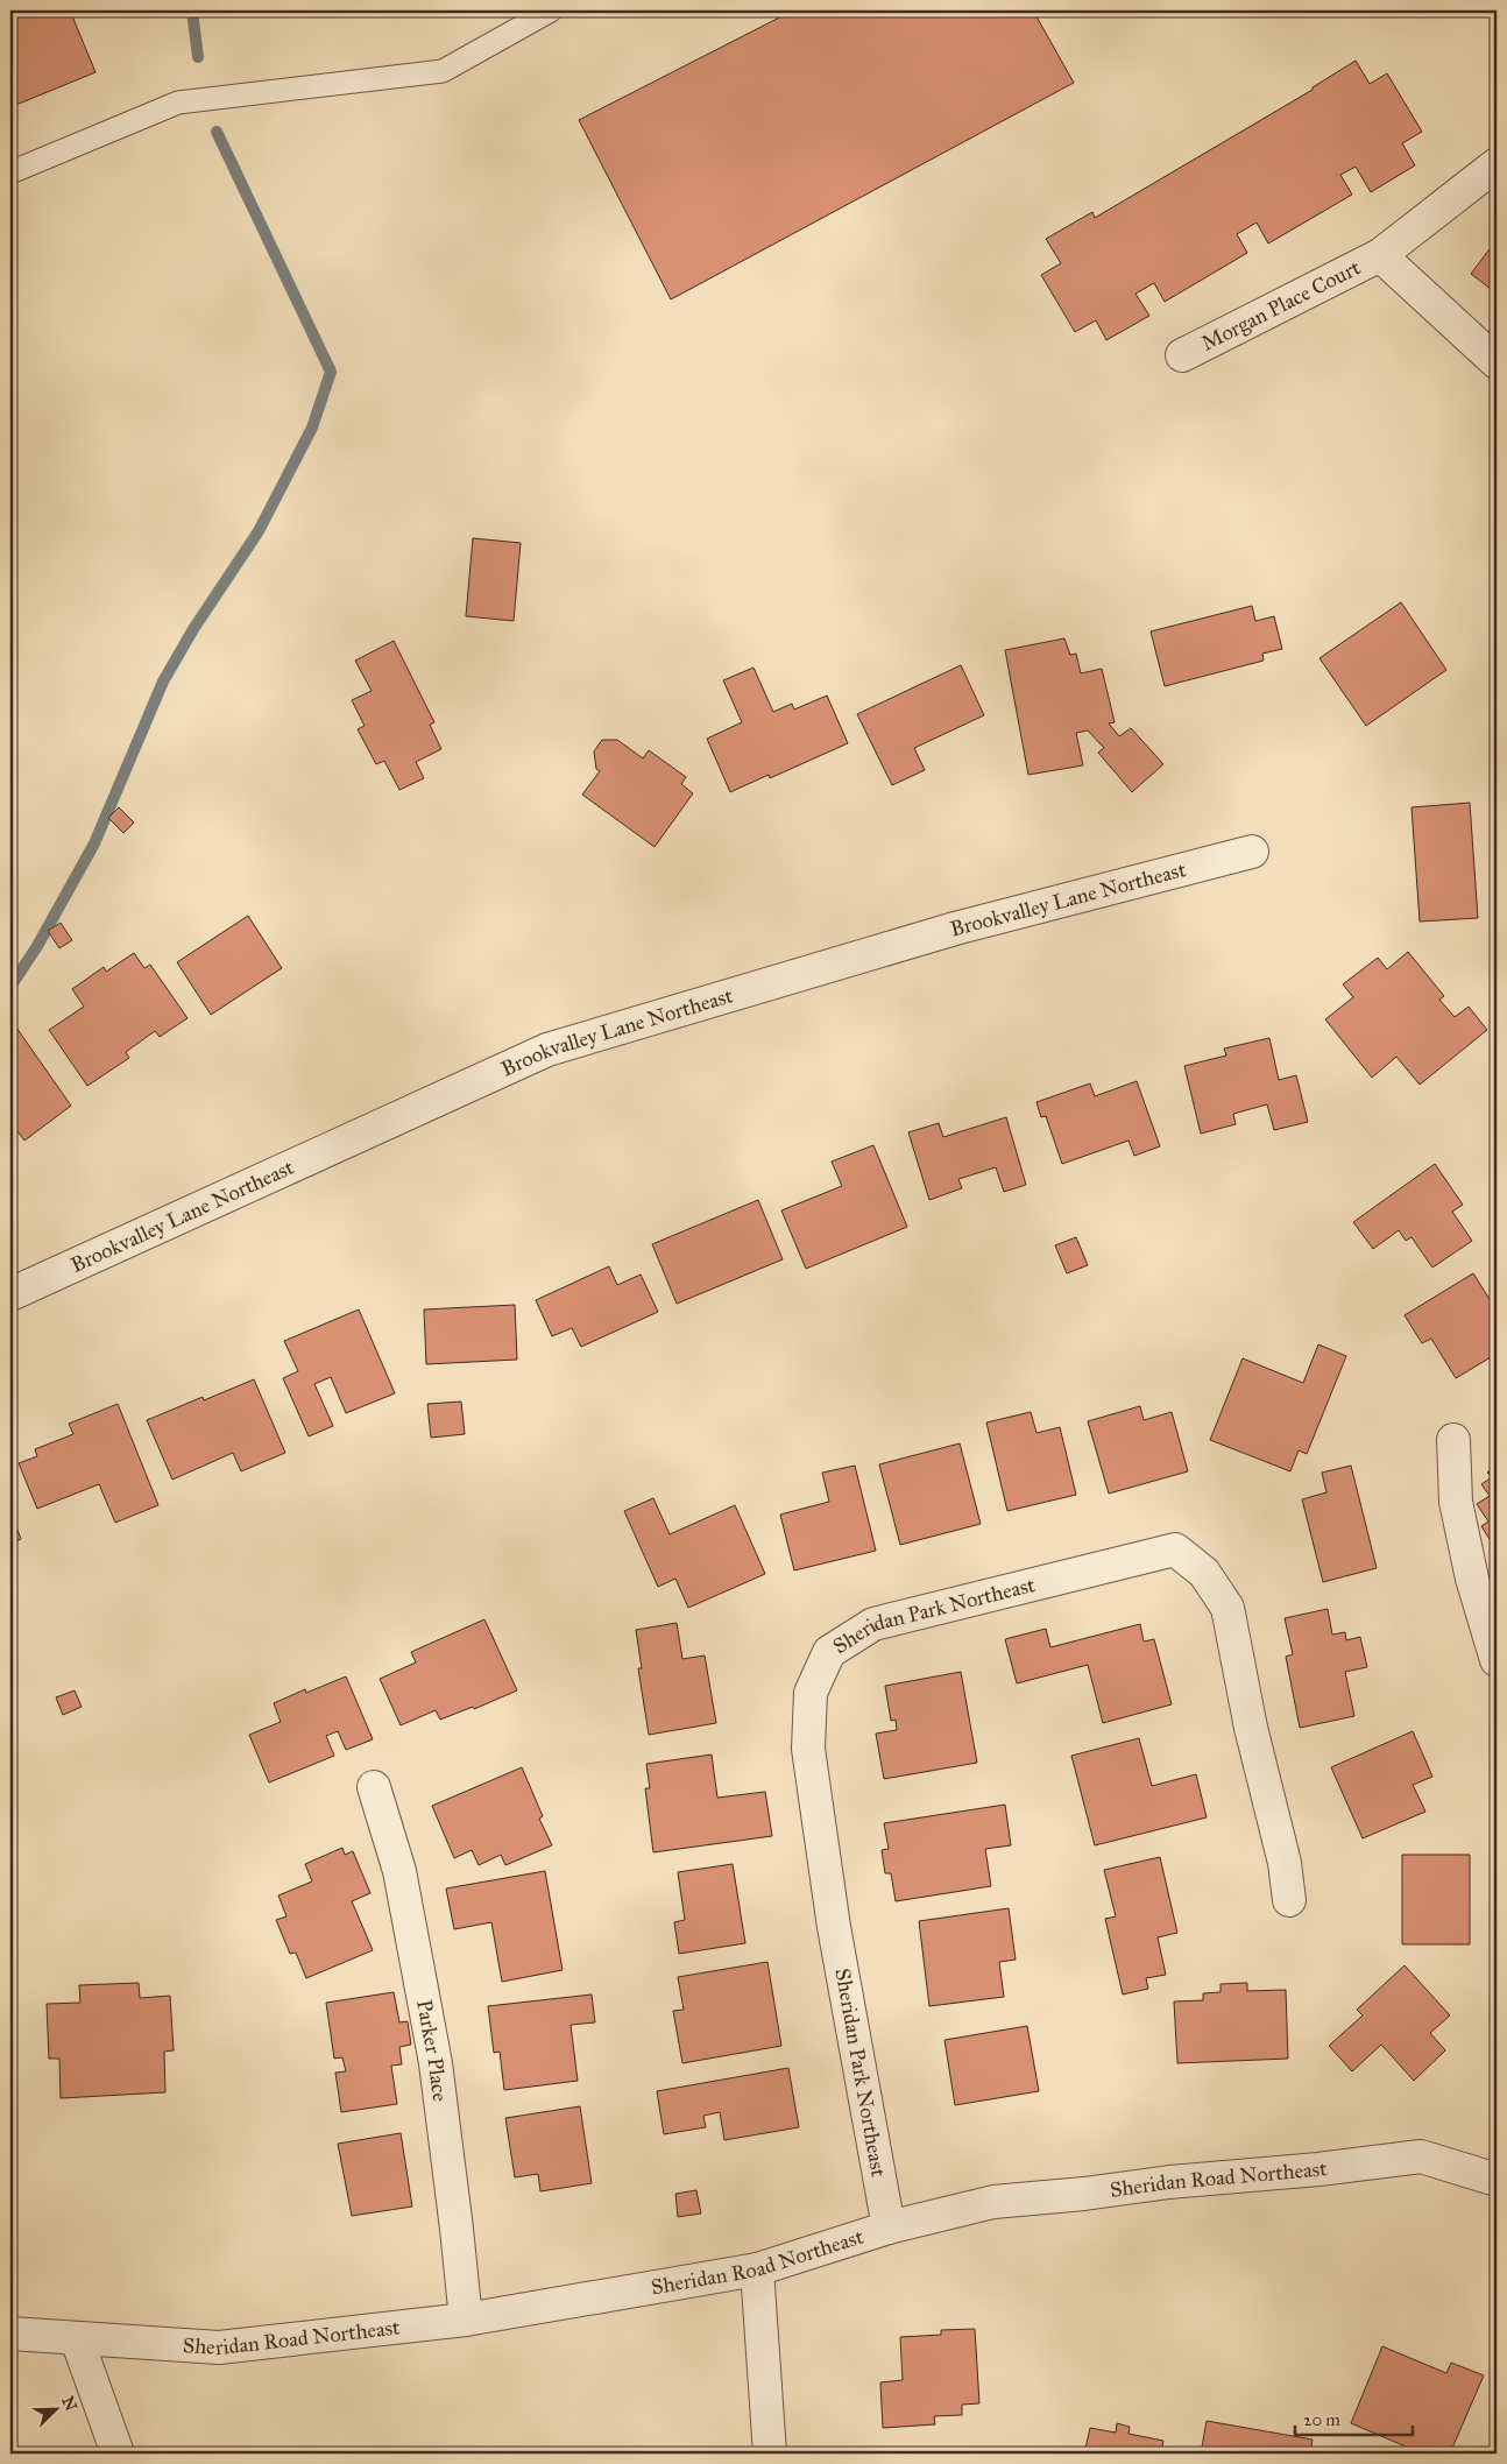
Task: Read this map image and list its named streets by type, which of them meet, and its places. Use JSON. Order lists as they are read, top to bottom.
{
  "streets": {
    "street": [
      "Morgan Place Court",
      "Brookvalley Lane Northeast",
      "Sheridan Park Northeast",
      "Parker Place",
      "Sheridan Road Northeast"
    ]
  },
  "crossings": [
    ["Sheridan Park Northeast", "Sheridan Road Northeast"],
    ["Parker Place", "Sheridan Road Northeast"]
  ],
  "scale_bar": "20 m",
  "north": "top right"
}
